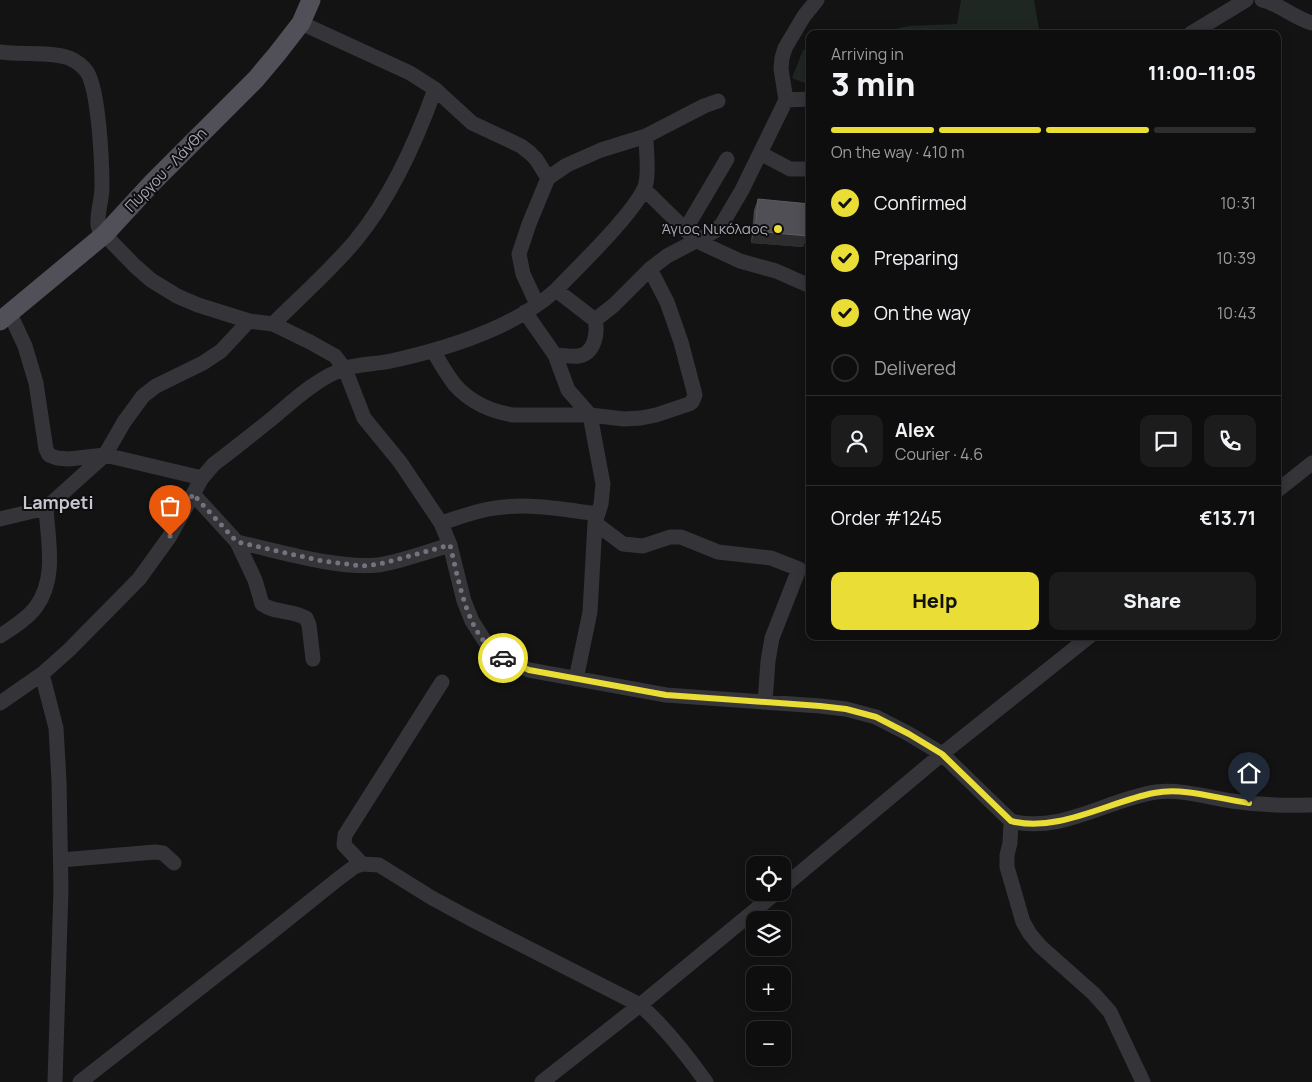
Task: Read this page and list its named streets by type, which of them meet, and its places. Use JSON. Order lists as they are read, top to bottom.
{
  "streets": {
    "main road": ["Πύργου - Λάνθη"]
  },
  "districts": ["Lampeti"],
  "places": ["Άγιος Νικόλαος"],
  "page": {
    "heading": ["3 min", "Arriving in", "11:00–11:05"],
    "panel": [
      "Alex",
      "Courier · 4.6",
      "Order #1245",
      "€13.71"
    ],
    "bar": "On the way · 410 m",
    "list": [
      ["Confirmed", "10:31"],
      ["Preparing", "10:39"],
      ["On the way", "10:43"],
      "Delivered"
    ],
    "buttons": ["Help", "Share"],
    "map_buttons": ["+", "−"]
  }
}
